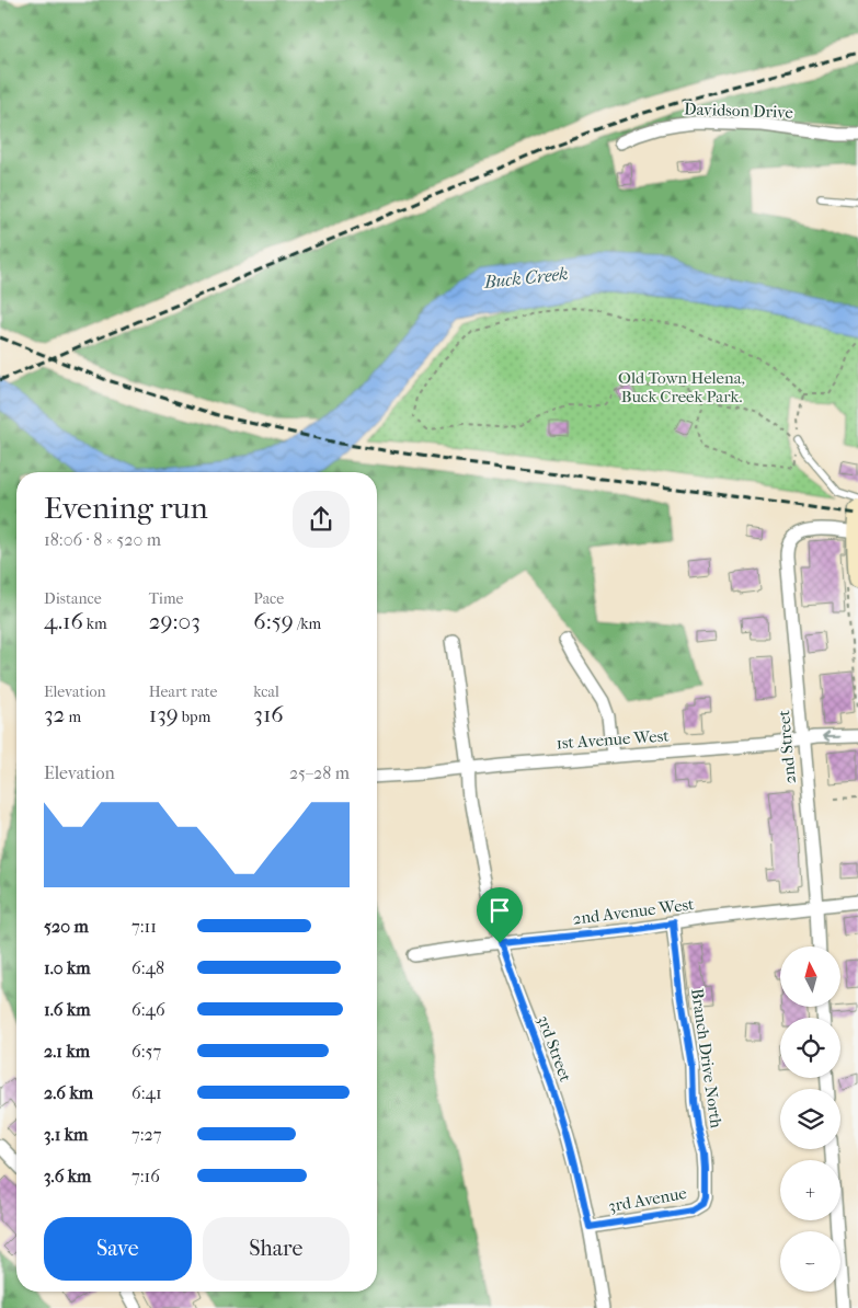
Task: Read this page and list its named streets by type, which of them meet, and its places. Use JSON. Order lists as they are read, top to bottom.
{
  "streets": {
    "street": [
      "Davidson Drive",
      "1st Avenue West",
      "2nd Street",
      "2nd Avenue West",
      "3rd Street",
      "Branch Drive North",
      "3rd Avenue"
    ]
  },
  "crossings": [
    ["1st Avenue West", "2nd Street"],
    ["1st Avenue West", "3rd Street"],
    ["2nd Street", "2nd Avenue West"],
    ["2nd Avenue West", "3rd Street"],
    ["2nd Avenue West", "Branch Drive North"],
    ["3rd Street", "3rd Avenue"],
    ["Branch Drive North", "3rd Avenue"]
  ],
  "water": ["Buck Creek"],
  "parks": ["Old Town Helena, Buck Creek Park."],
  "north": "top",
  "page": {
    "heading": ["Evening run", "18:06 · 8 × 520 m"],
    "stats": [
      ["Distance", "4.16 km"],
      ["Time", "29:03"],
      ["Pace", "6:59 /km"],
      ["Elevation", "32 m"],
      ["Heart rate", "139 bpm"],
      ["kcal", "316"]
    ],
    "chart": ["Elevation", "25–28 m"],
    "list": [
      {
        "name": "520 m",
        "note": "7:11"
      },
      {
        "name": "1.0 km",
        "note": "6:48"
      },
      {
        "name": "1.6 km",
        "note": "6:46"
      },
      {
        "name": "2.1 km",
        "note": "6:57"
      },
      {
        "name": "2.6 km",
        "note": "6:41"
      },
      {
        "name": "3.1 km",
        "note": "7:27"
      },
      {
        "name": "3.6 km",
        "note": "7:16"
      }
    ],
    "map_buttons": ["+", "−"],
    "buttons": ["Save", "Share"]
  }
}
